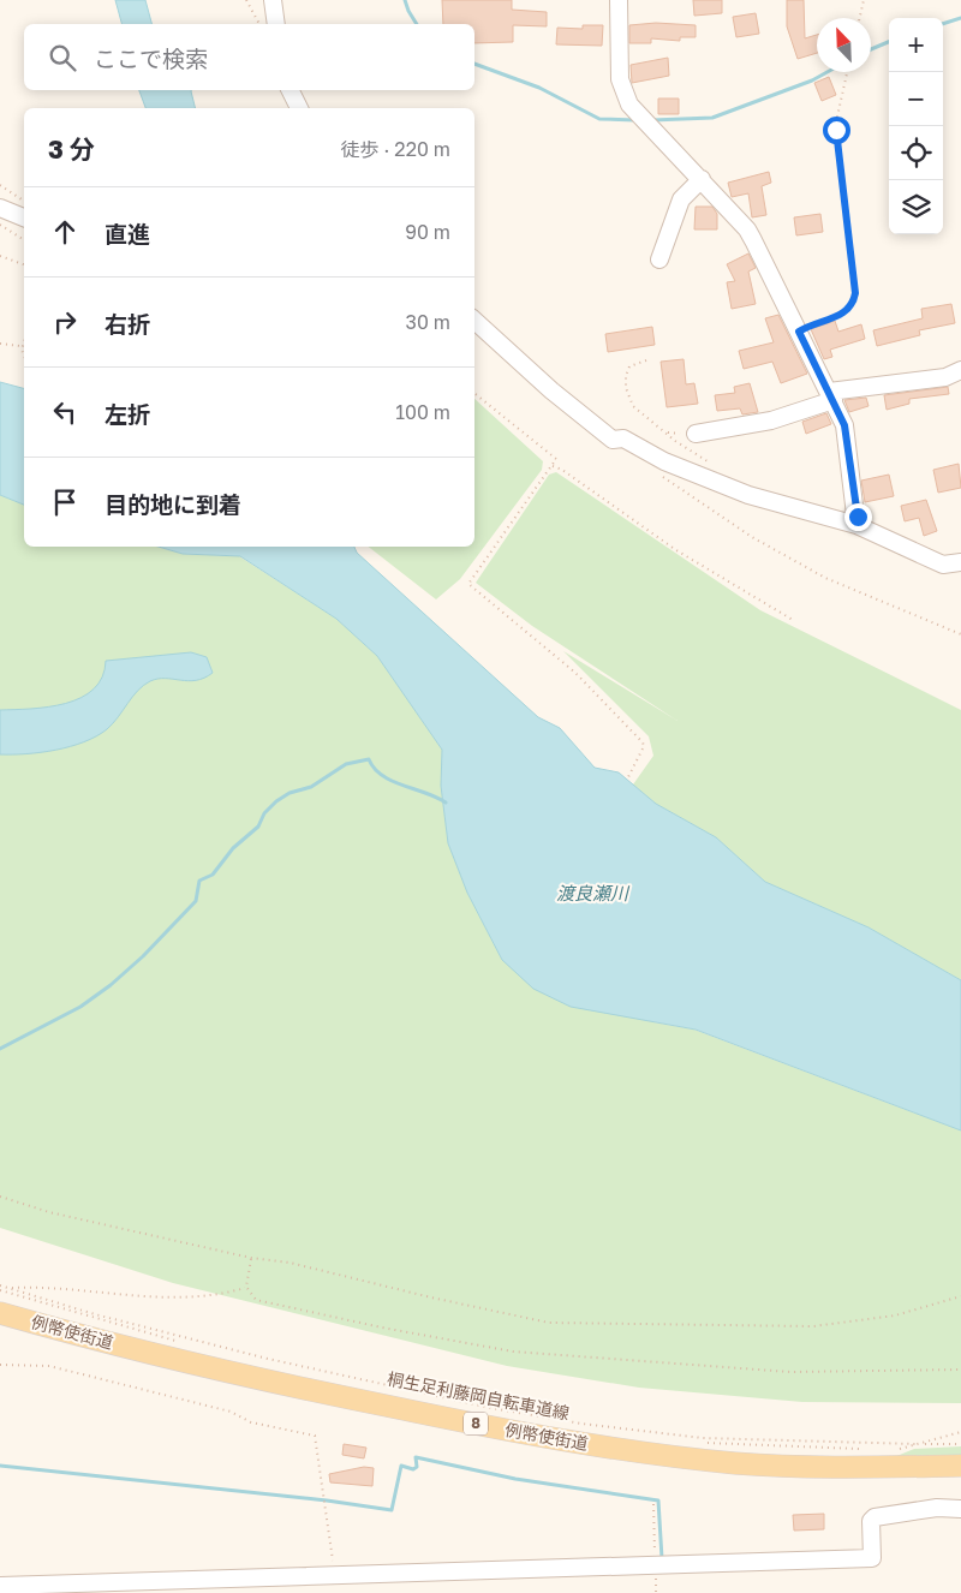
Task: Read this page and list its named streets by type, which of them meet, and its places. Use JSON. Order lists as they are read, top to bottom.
{
  "streets": {
    "main road": ["例幣使街道", "8"],
    "path": ["桐生足利藤岡自転車道線"]
  },
  "water": ["渡良瀬川"],
  "north": "top left",
  "page": {
    "map_buttons": ["+", "−"],
    "search": "ここで検索",
    "heading": ["3 分", "徒歩 · 220 m"],
    "list": [
      ["直進", "90 m"],
      ["右折", "30 m"],
      ["左折", "100 m"],
      "目的地に到着"
    ]
  }
}
